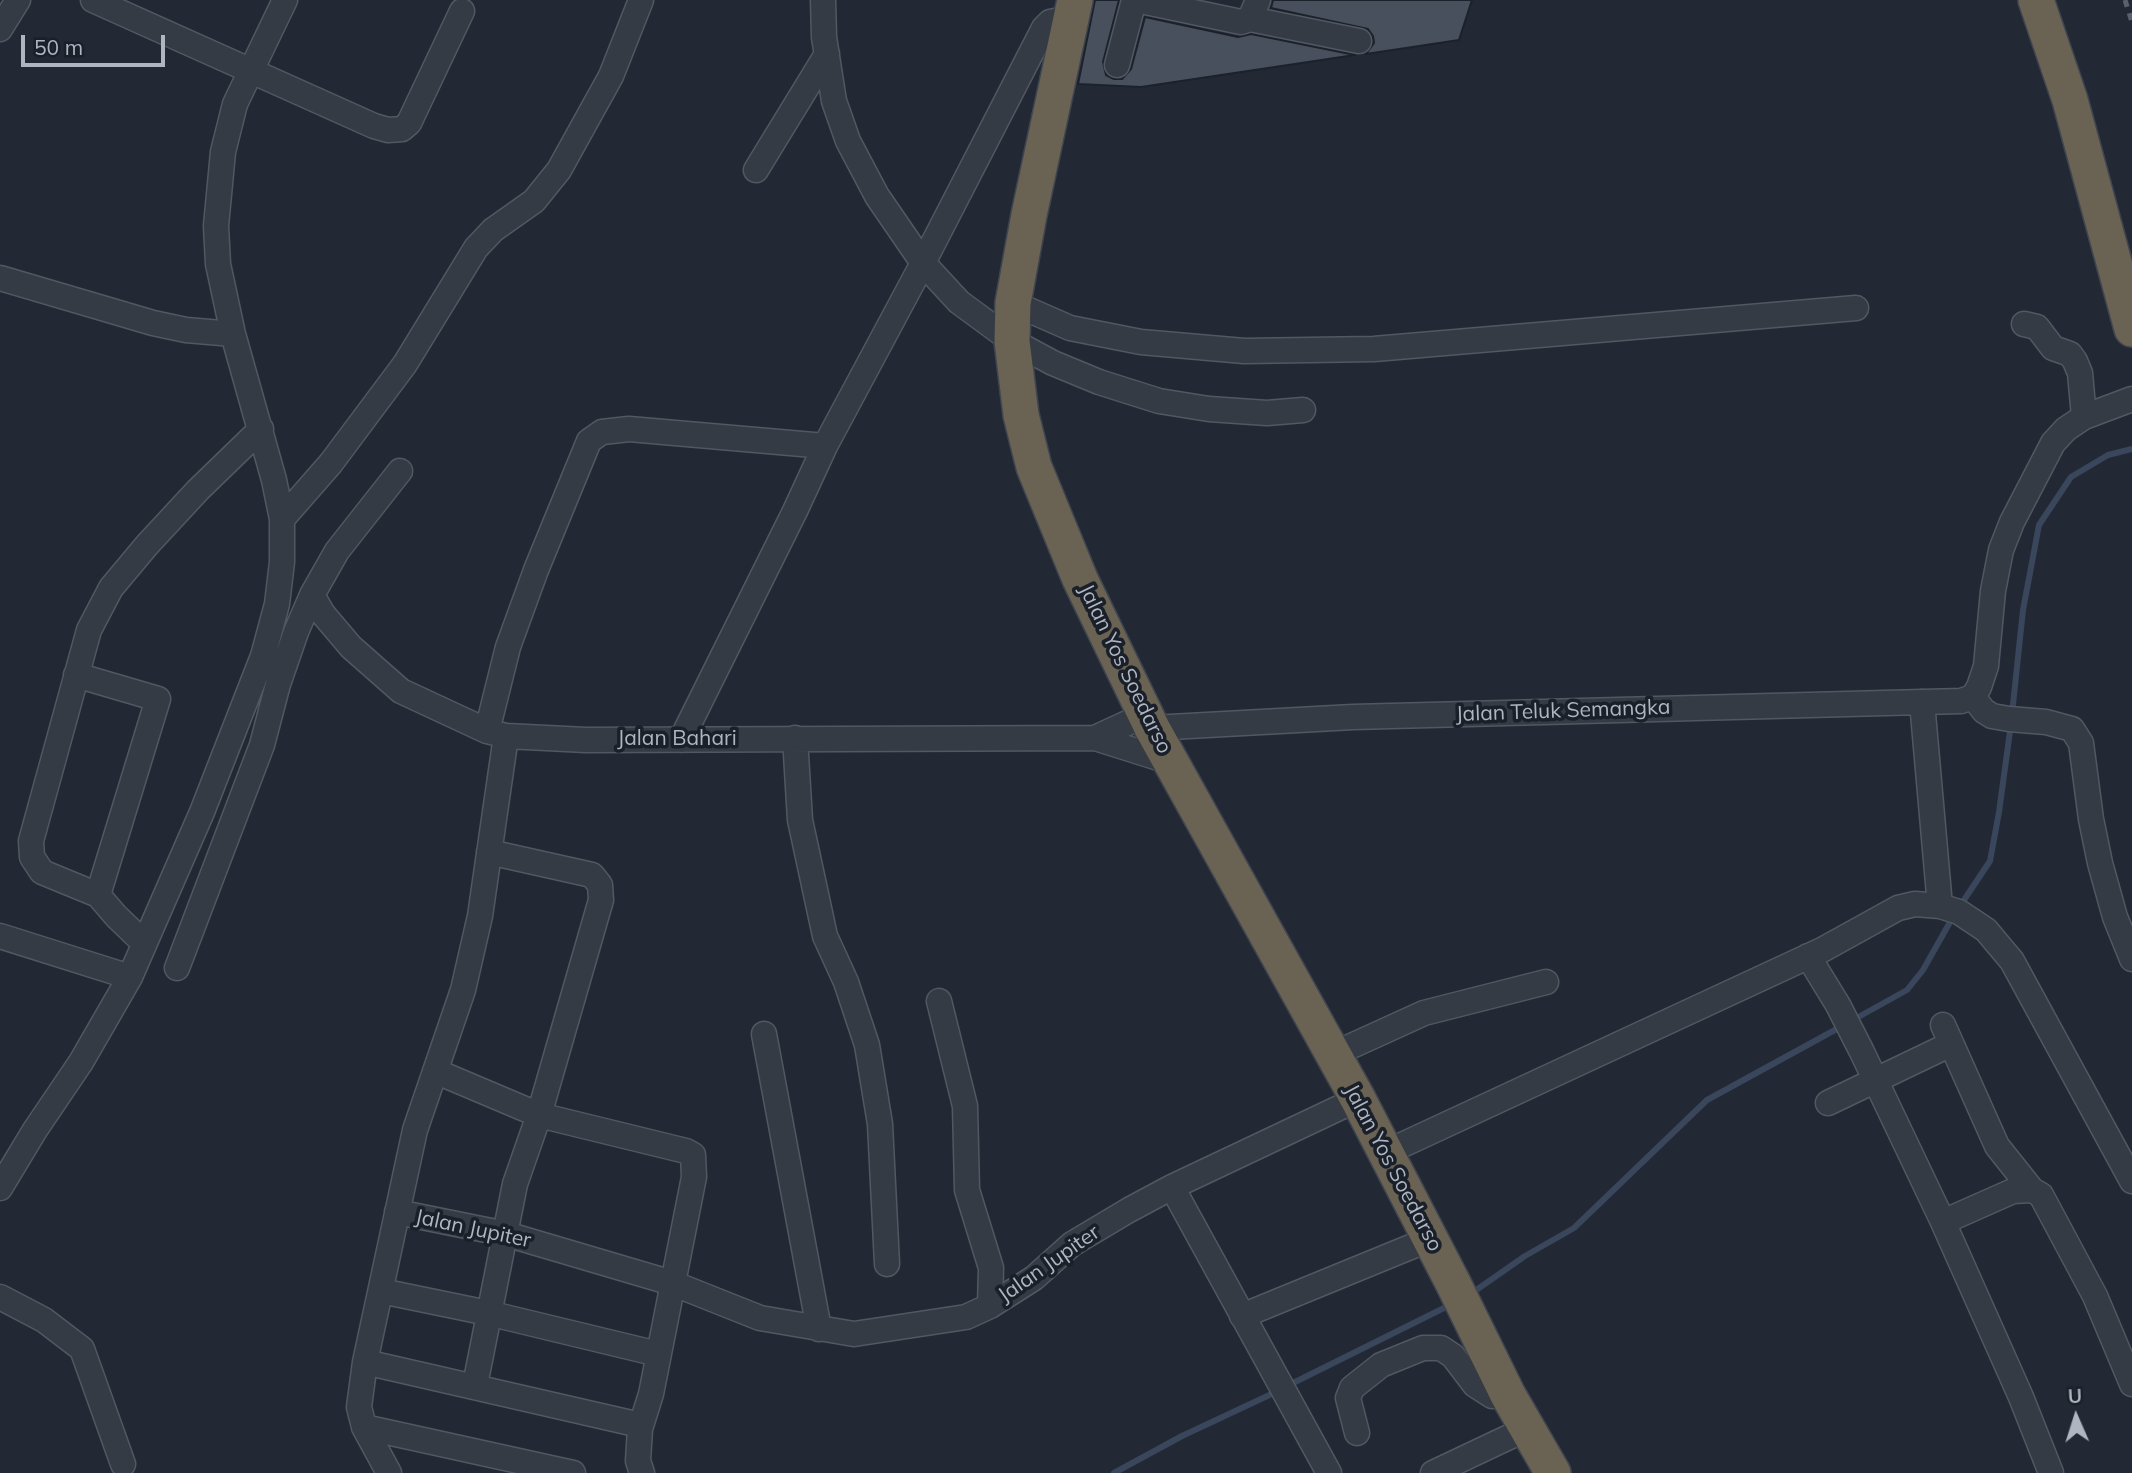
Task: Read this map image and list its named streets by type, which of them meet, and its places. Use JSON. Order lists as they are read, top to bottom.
{
  "streets": {
    "highway": ["Jalan Yos Soedarso"],
    "street": ["Jalan Teluk Semangka", "Jalan Bahari", "Jalan Jupiter"]
  },
  "crossings": [
    ["Jalan Yos Soedarso", "Jalan Teluk Semangka"],
    ["Jalan Yos Soedarso", "Jalan Bahari"],
    ["Jalan Yos Soedarso", "Jalan Jupiter"],
    ["Jalan Teluk Semangka", "Jalan Bahari"]
  ],
  "scale_bar": "50 m",
  "north": "top"
}
